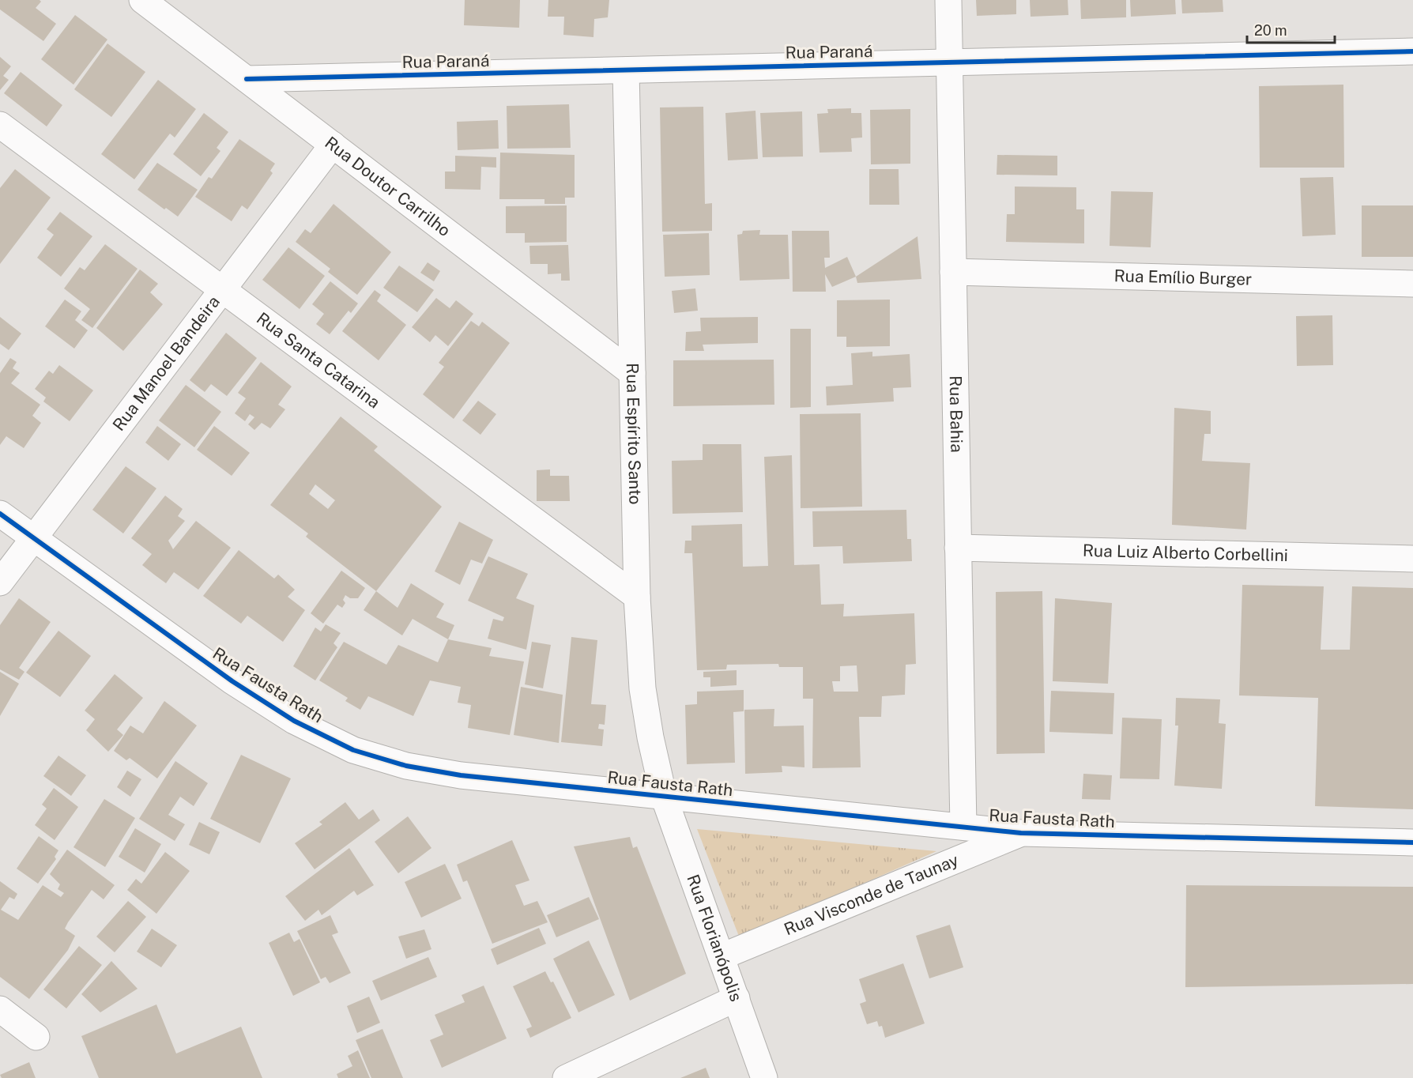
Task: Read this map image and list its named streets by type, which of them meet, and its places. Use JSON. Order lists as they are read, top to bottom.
{
  "streets": {
    "street": [
      "Rua Paraná",
      "Rua Doutor Carrilho",
      "Rua Emílio Burger",
      "Rua Santa Catarina",
      "Rua Manoel Bandeira",
      "Rua Bahia",
      "Rua Espírito Santo",
      "Rua Luiz Alberto Corbellini",
      "Rua Fausta Rath",
      "Rua Visconde de Taunay",
      "Rua Florianópolis"
    ]
  },
  "crossings": [
    ["Rua Paraná", "Rua Doutor Carrilho"],
    ["Rua Paraná", "Rua Bahia"],
    ["Rua Paraná", "Rua Espírito Santo"],
    ["Rua Doutor Carrilho", "Rua Manoel Bandeira"],
    ["Rua Doutor Carrilho", "Rua Espírito Santo"],
    ["Rua Emílio Burger", "Rua Bahia"],
    ["Rua Santa Catarina", "Rua Manoel Bandeira"],
    ["Rua Santa Catarina", "Rua Espírito Santo"],
    ["Rua Manoel Bandeira", "Rua Fausta Rath"],
    ["Rua Bahia", "Rua Luiz Alberto Corbellini"],
    ["Rua Bahia", "Rua Fausta Rath"],
    ["Rua Espírito Santo", "Rua Fausta Rath"],
    ["Rua Espírito Santo", "Rua Florianópolis"],
    ["Rua Fausta Rath", "Rua Visconde de Taunay"],
    ["Rua Fausta Rath", "Rua Florianópolis"],
    ["Rua Visconde de Taunay", "Rua Florianópolis"]
  ],
  "scale_bar": "20 m"
}
